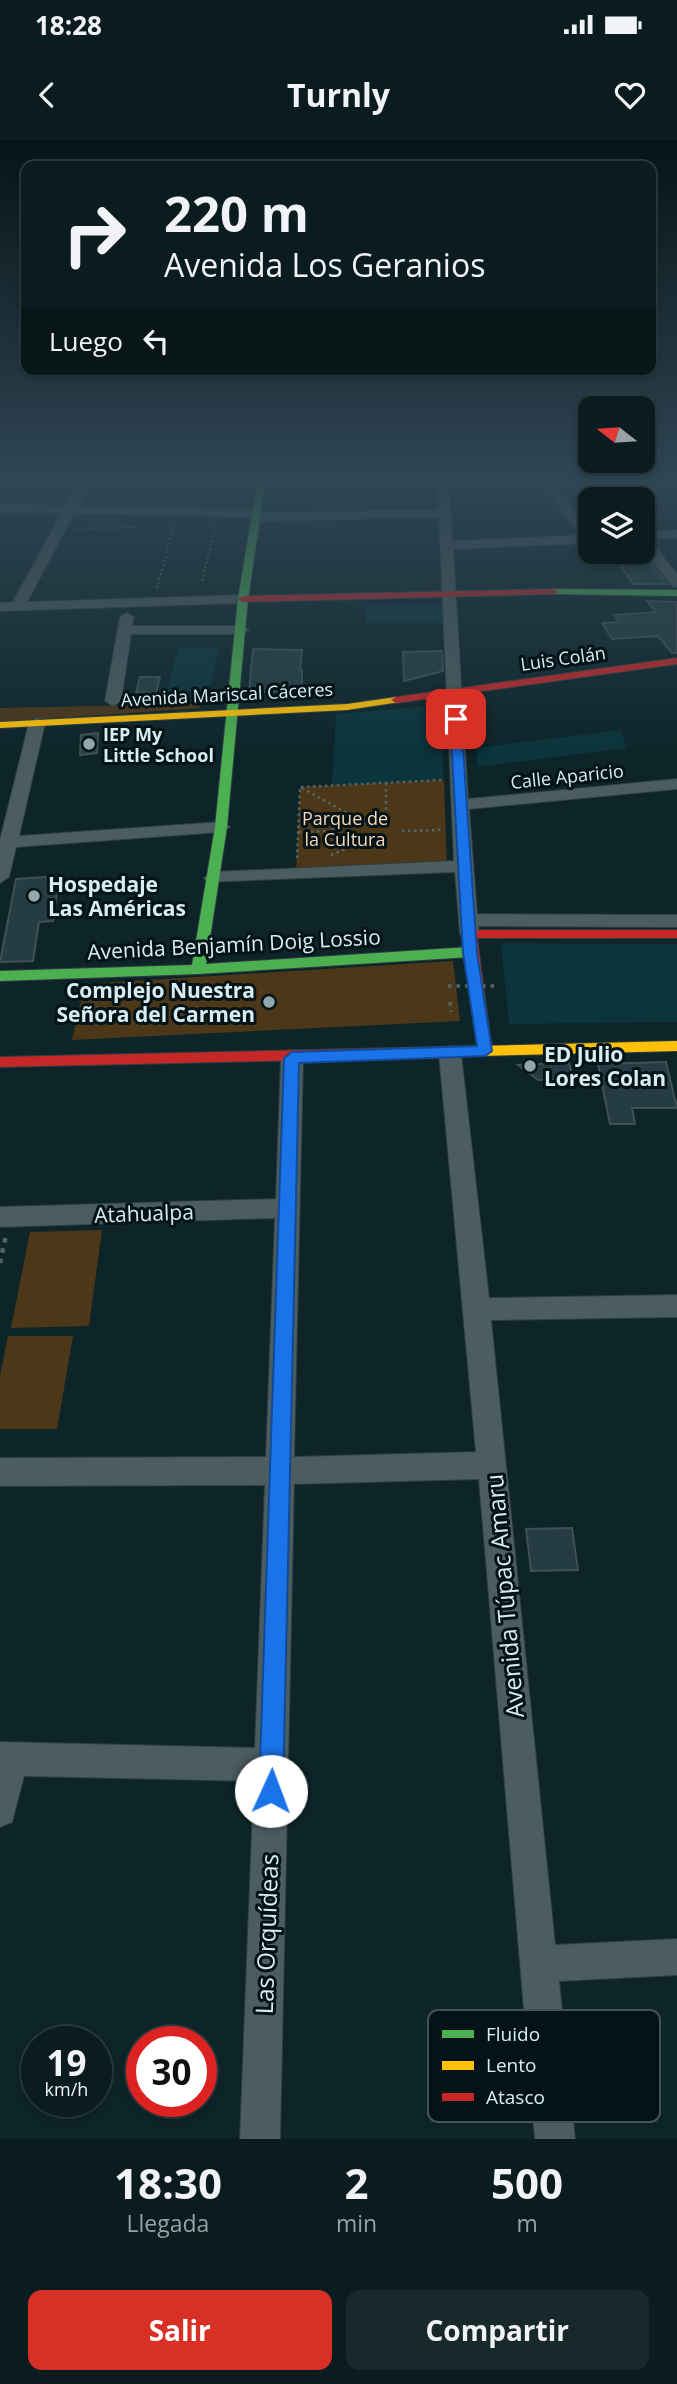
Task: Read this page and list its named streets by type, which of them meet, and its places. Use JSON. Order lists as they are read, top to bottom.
{
  "streets": {
    "main road": ["Luis Colán", "Avenida Mariscal Cáceres", "Avenida Benjamín Doig Lossio"],
    "street": [
      "Calle Aparicio",
      "Atahualpa",
      "Avenida Túpac Amaru",
      "Las Orquídeas"
    ]
  },
  "crossings": [
    ["Luis Colán", "Avenida Mariscal Cáceres"],
    ["Atahualpa", "Las Orquídeas"]
  ],
  "parks": ["Parque de la Cultura"],
  "places": [
    "IEP My Little School",
    "Hospedaje Las Américas",
    "Complejo Nuestra Señora del Carmen",
    "ED Julio Lores Colan"
  ],
  "legend": ["Fluido", "Lento", "Atasco"],
  "north": "left",
  "page": {
    "status": "18:28",
    "header": "Turnly",
    "turn": ["220 m", "Avenida Los Geranios"],
    "then": "Luego",
    "speed": "19 km/h",
    "limit": "30",
    "eta": [
      "18:30",
      "Llegada",
      "2",
      "min",
      "500",
      "m"
    ],
    "buttons": ["Salir", "Compartir"]
  }
}
